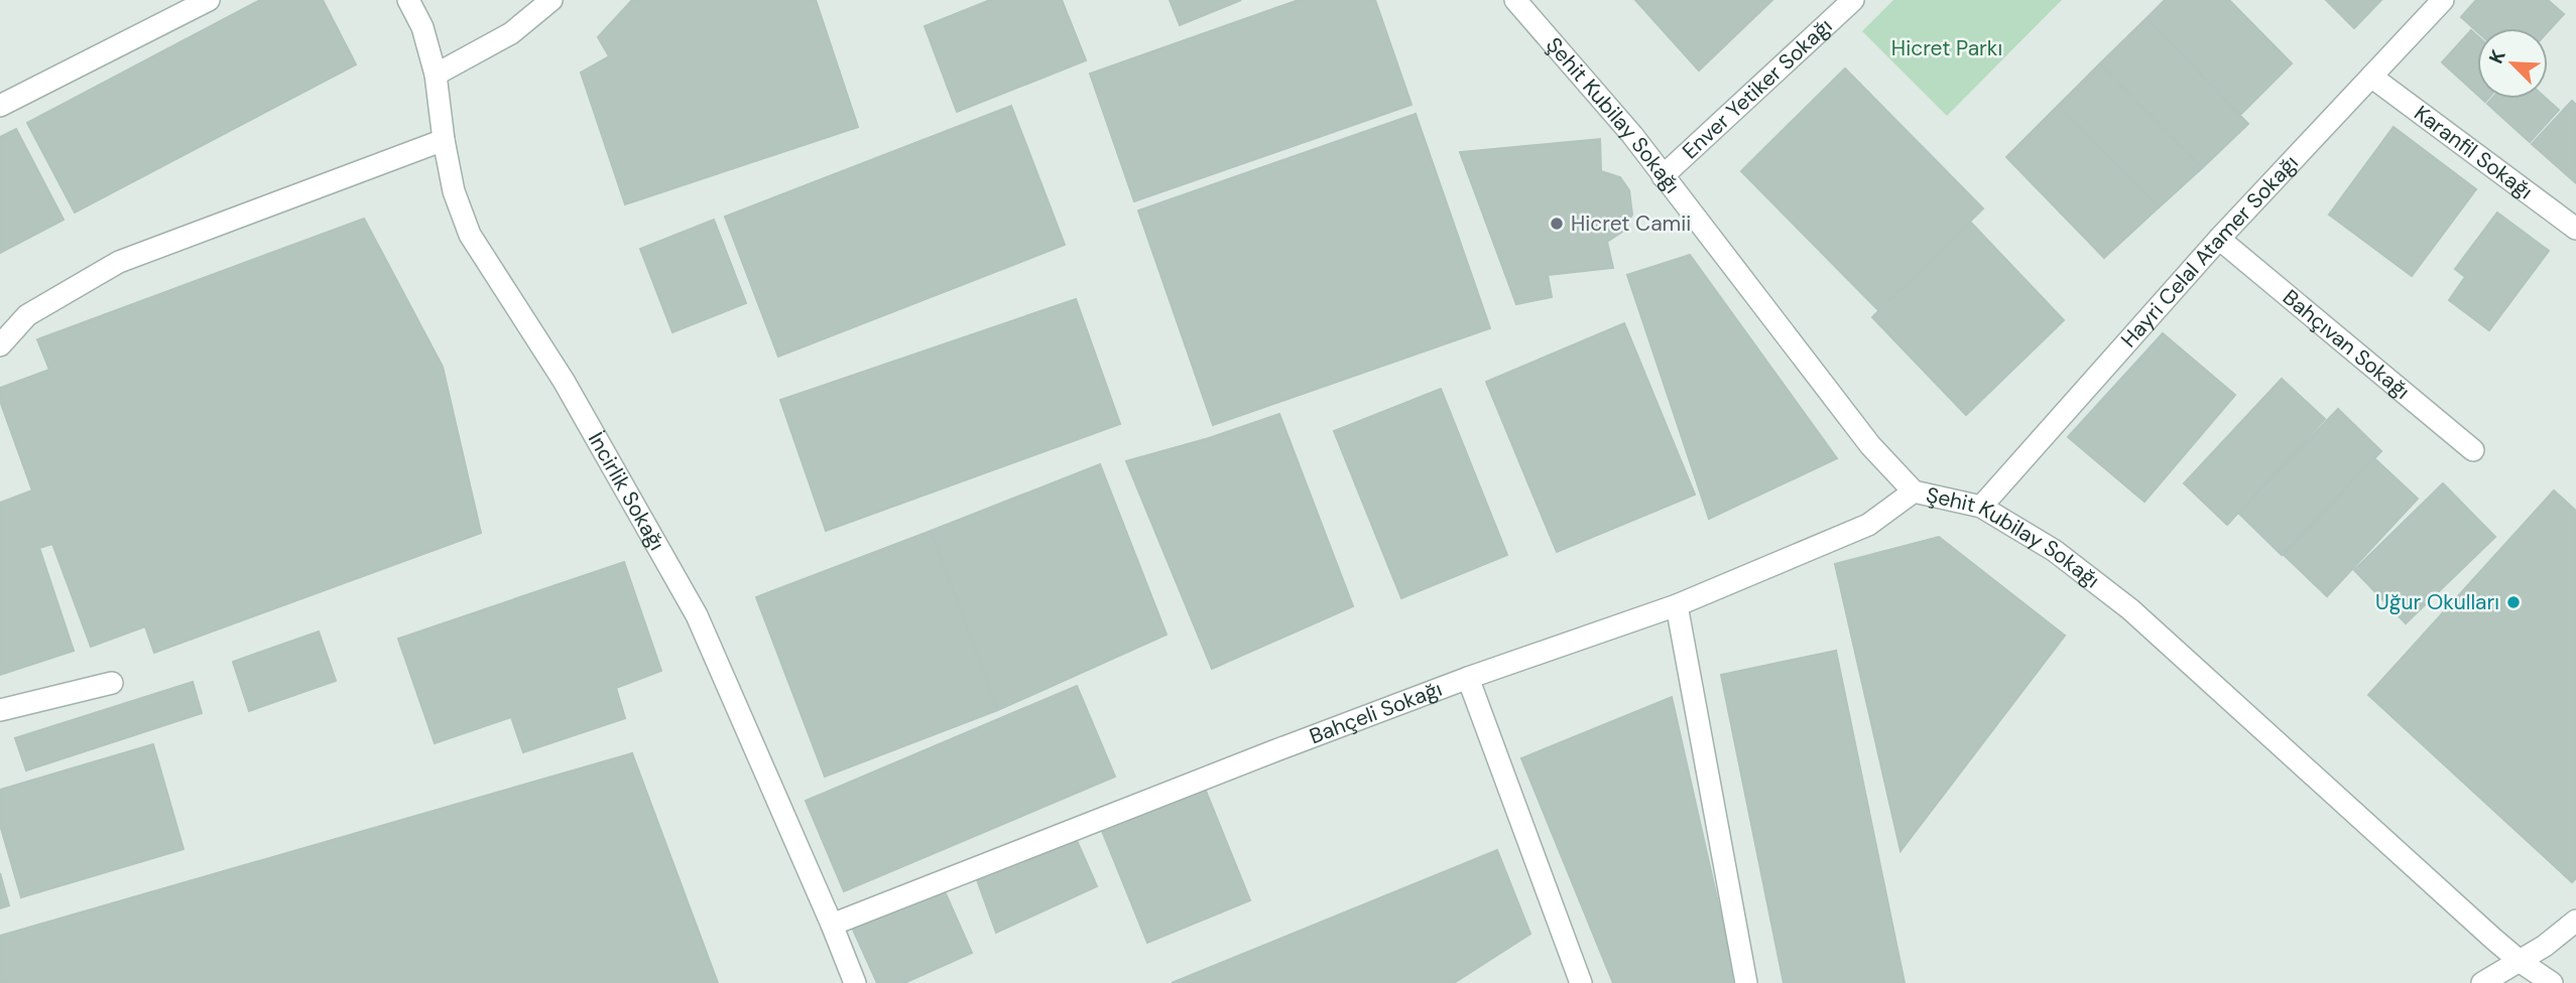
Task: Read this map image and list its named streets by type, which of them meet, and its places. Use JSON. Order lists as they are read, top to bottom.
{
  "streets": {
    "street": [
      "Enver Yetiker Sokağı",
      "Şehit Kubilay Sokağı",
      "Karanfil Sokağı",
      "Hayri Celal Atamer Sokağı",
      "Bahçıvan Sokağı",
      "İncirlik Sokağı",
      "Bahçeli Sokağı"
    ]
  },
  "crossings": [
    ["Enver Yetiker Sokağı", "Şehit Kubilay Sokağı"],
    ["Şehit Kubilay Sokağı", "Hayri Celal Atamer Sokağı"],
    ["Şehit Kubilay Sokağı", "Bahçeli Sokağı"],
    ["Karanfil Sokağı", "Hayri Celal Atamer Sokağı"],
    ["Hayri Celal Atamer Sokağı", "Bahçıvan Sokağı"],
    ["İncirlik Sokağı", "Bahçeli Sokağı"]
  ],
  "parks": ["Hicret Parkı"],
  "places": ["Hicret Camii", "Uğur Okulları"],
  "north": "top left"
}
